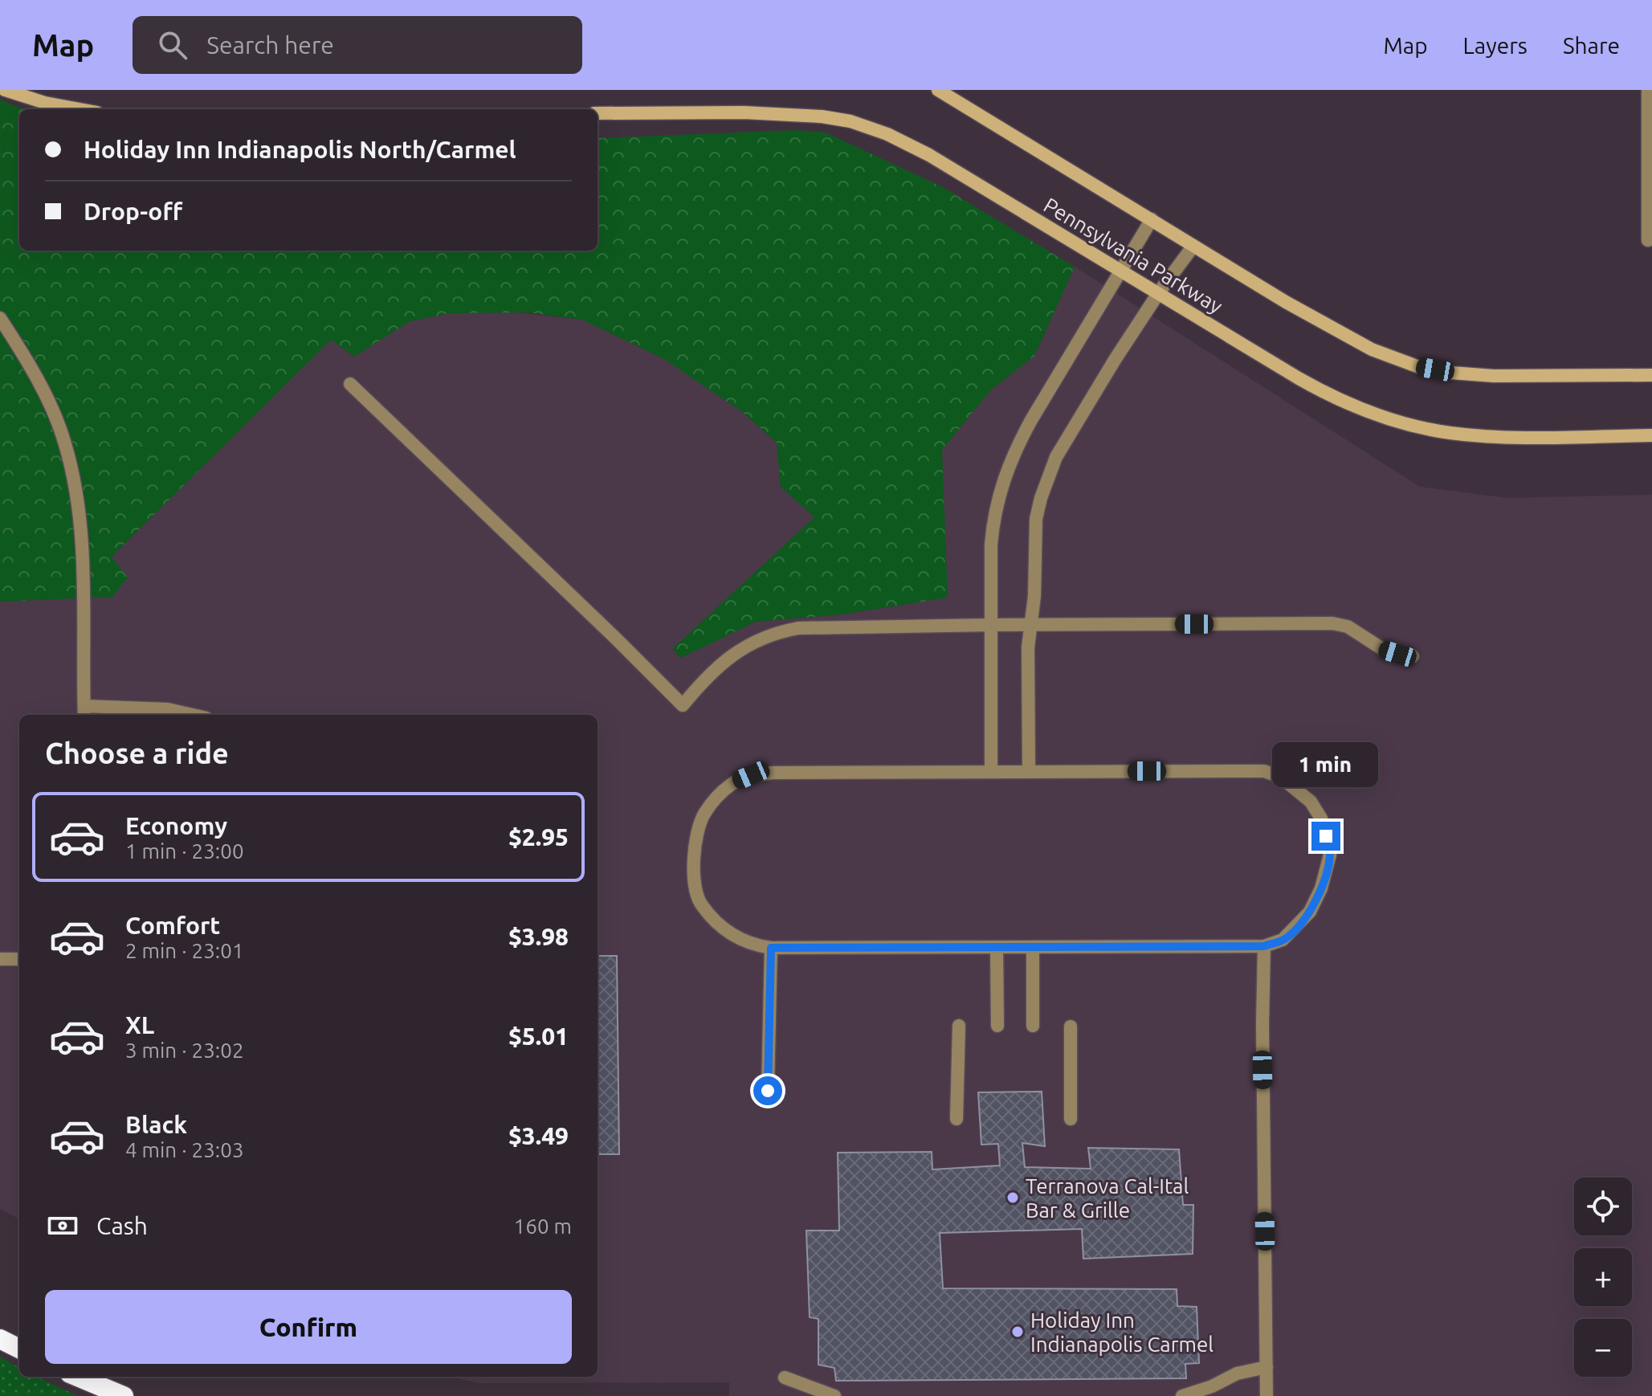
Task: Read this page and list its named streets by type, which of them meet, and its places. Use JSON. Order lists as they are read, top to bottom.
{
  "streets": {
    "main road": ["Pennsylvania Parkway"]
  },
  "places": ["Terranova Cal-Ital Bar & Grille", "Holiday Inn Indianapolis Carmel"],
  "page": {
    "header": "Map",
    "search": "Search here",
    "nav": ["Map", "Layers", "Share"],
    "banner": ["Holiday Inn Indianapolis North/Carmel", "Drop-off"],
    "heading": "Choose a ride",
    "bubble": "1 min",
    "list": [
      {
        "name": "Economy",
        "note": "1 min · 23:00",
        "value": "$2.95"
      },
      {
        "name": "Comfort",
        "note": "2 min · 23:01",
        "value": "$3.98"
      },
      {
        "name": "XL",
        "note": "3 min · 23:02",
        "value": "$5.01"
      },
      {
        "name": "Black",
        "note": "4 min · 23:03",
        "value": "$3.49"
      }
    ],
    "map_buttons": ["+", "−"],
    "pay": ["Cash", "160 m"],
    "buttons": "Confirm"
  }
}
